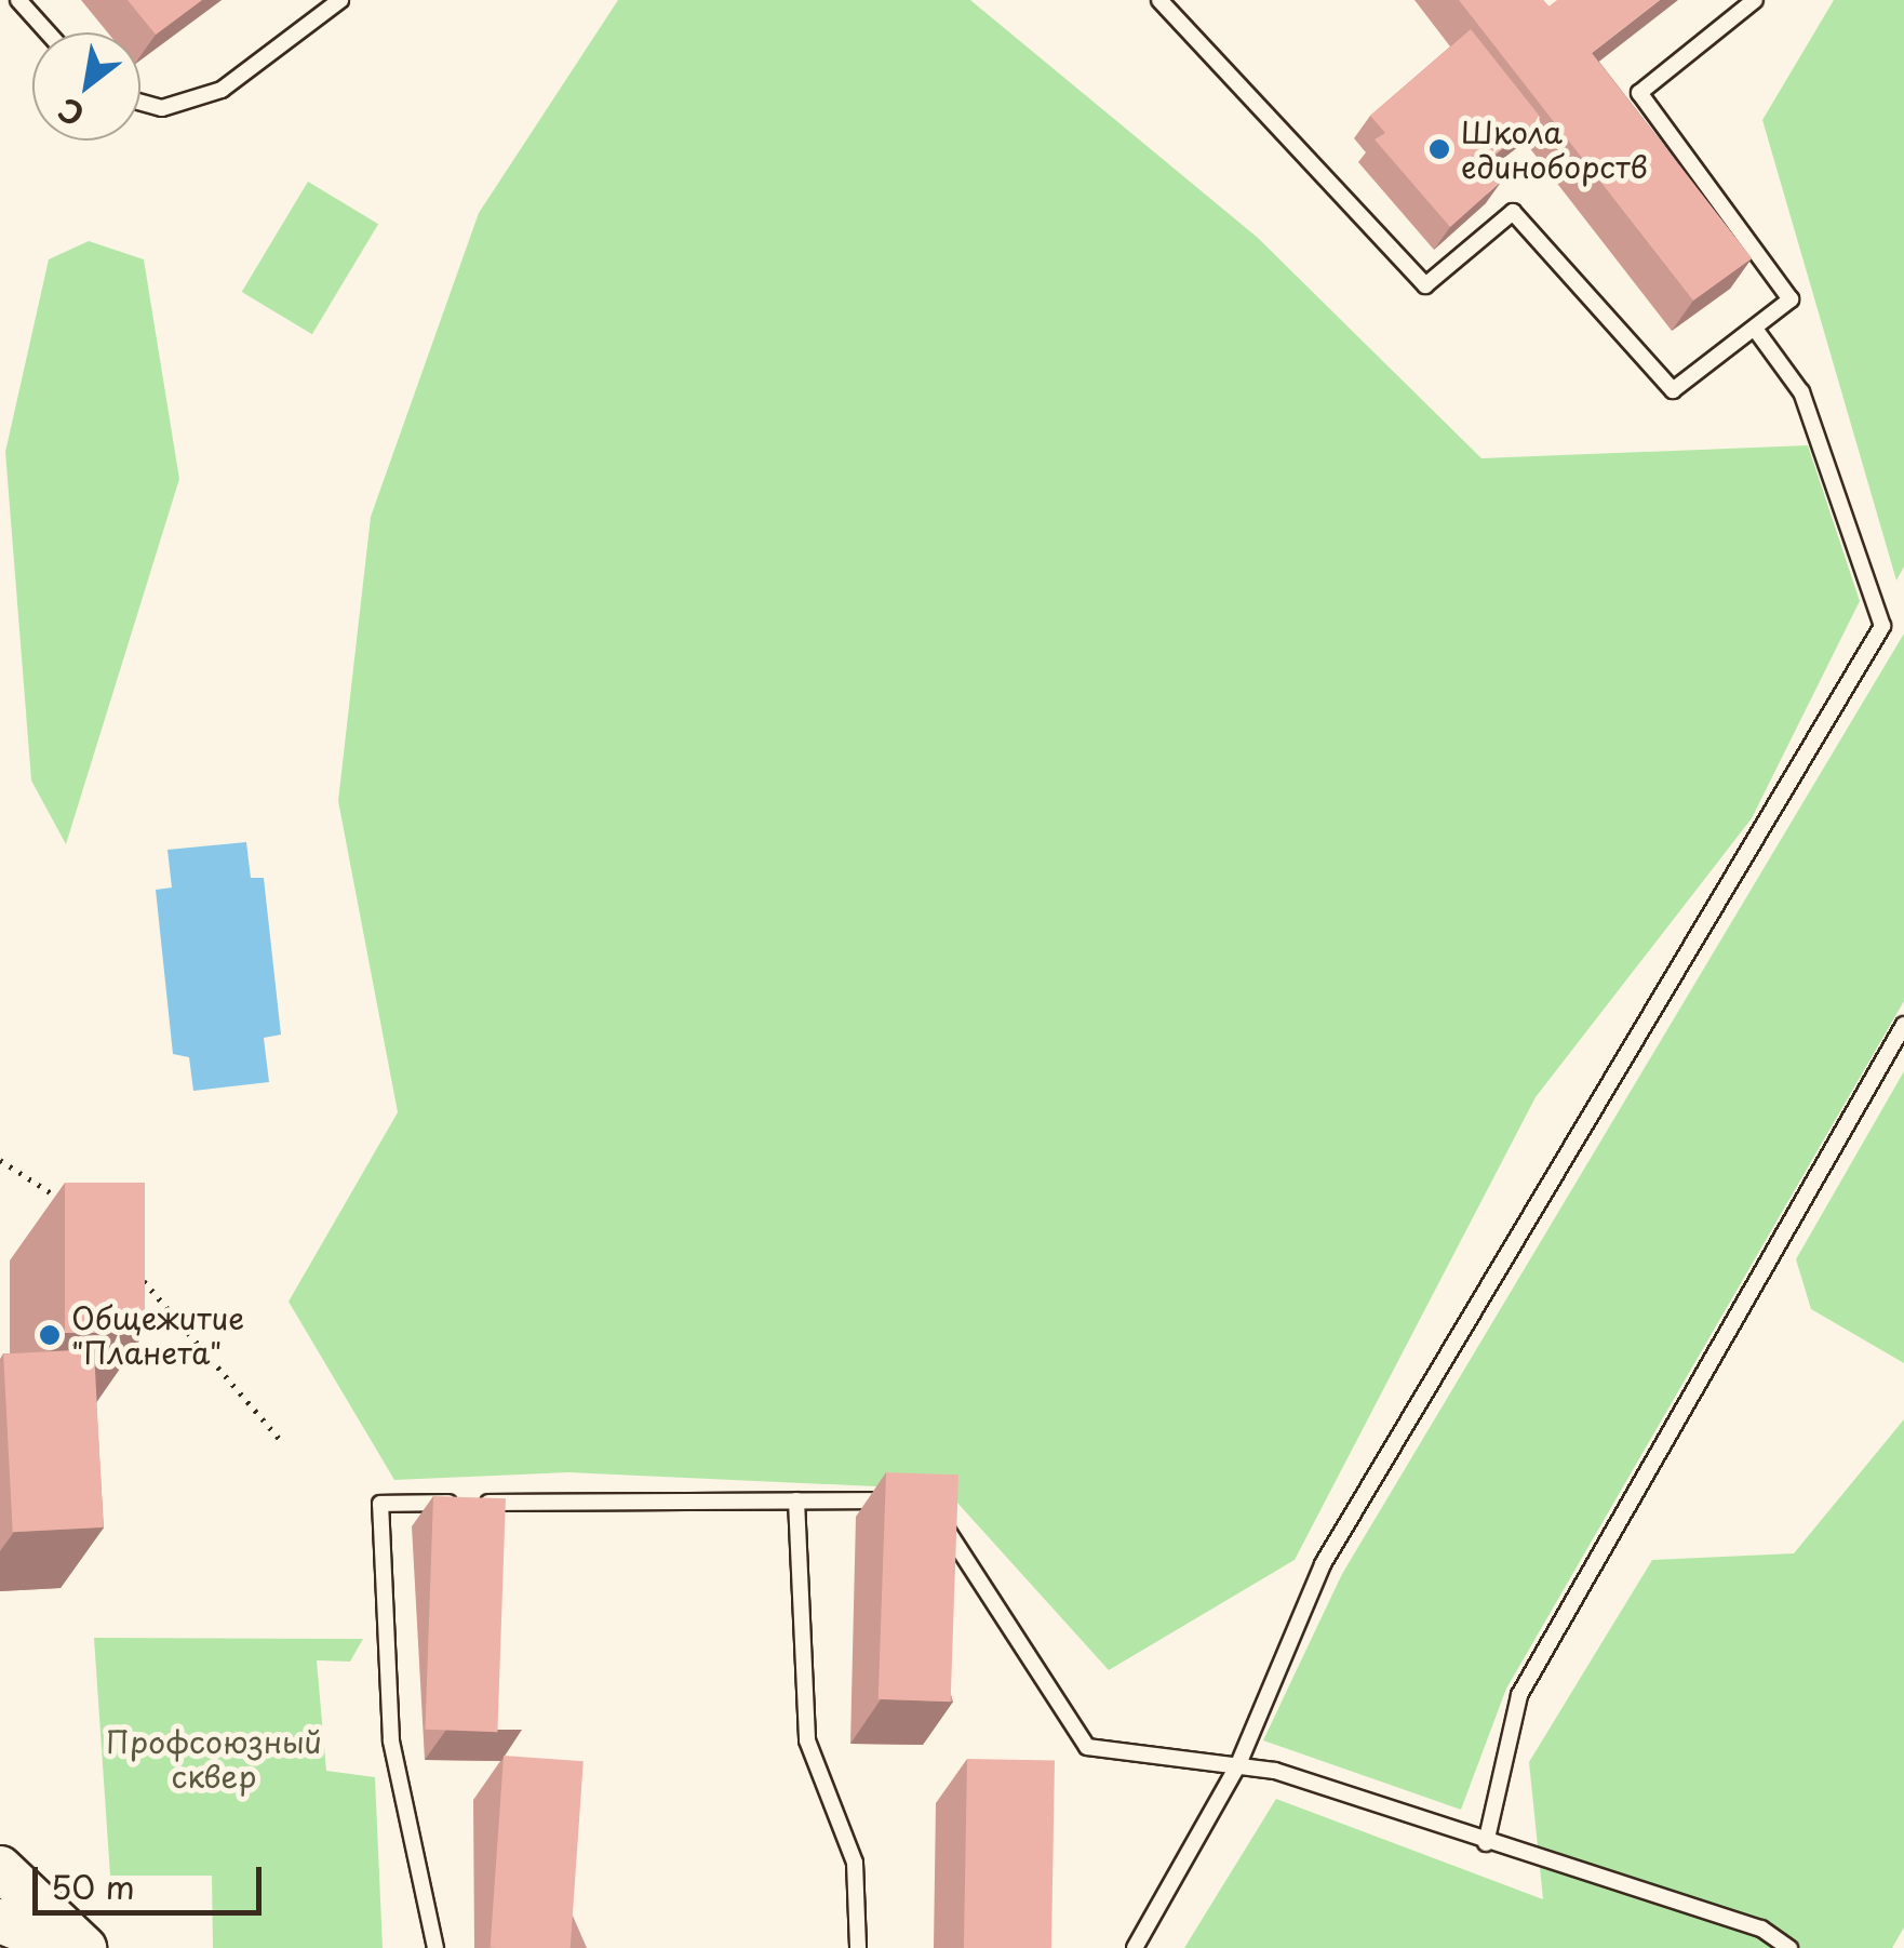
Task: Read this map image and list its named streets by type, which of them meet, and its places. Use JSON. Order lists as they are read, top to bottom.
{
  "parks": ["Профсоюзный сквер"],
  "places": ["Школа единоборств", "Общежитие \"Планета\""],
  "scale_bar": "50 m",
  "north": "bottom left"
}
